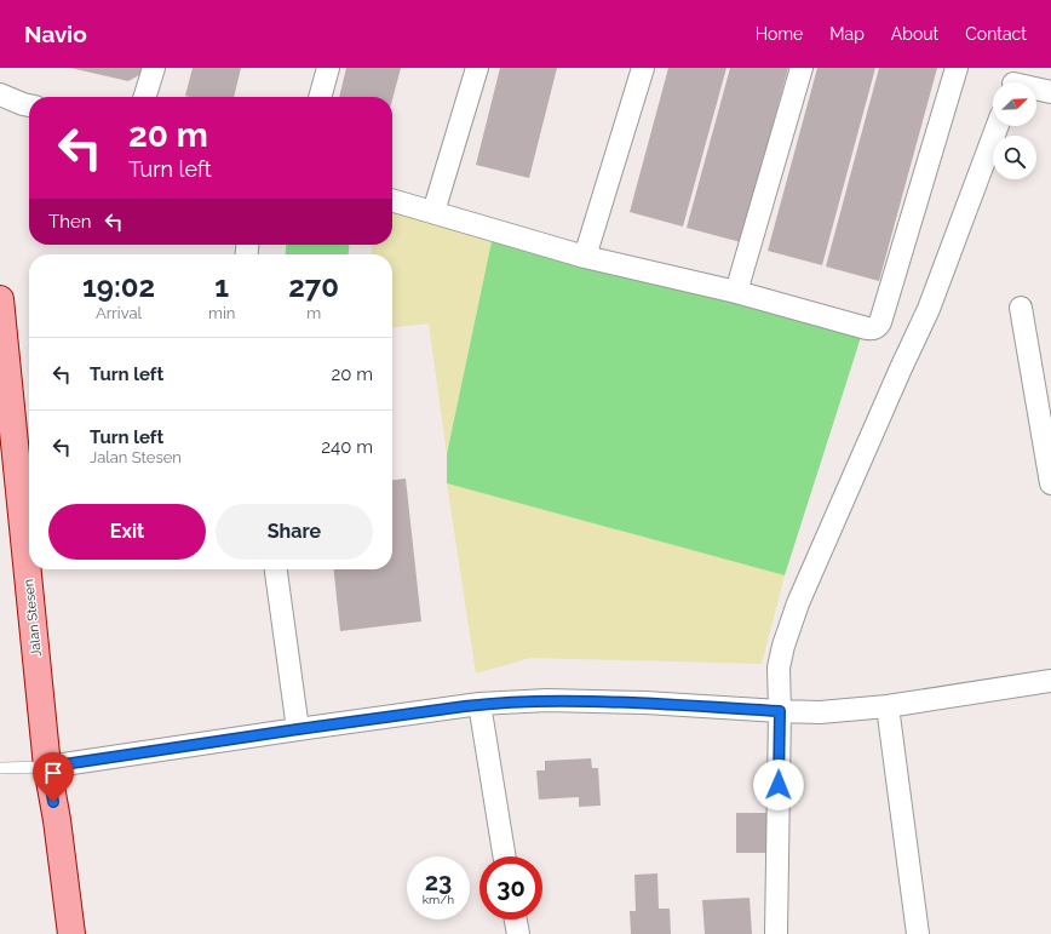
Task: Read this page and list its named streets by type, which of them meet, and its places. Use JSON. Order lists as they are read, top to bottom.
{
  "streets": {
    "main road": ["Jalan Stesen"]
  },
  "north": "top right",
  "page": {
    "header": "Navio",
    "nav": [
      "Home",
      "Map",
      "About",
      "Contact"
    ],
    "turn": ["20 m", "Turn left"],
    "then": "Then",
    "eta": [
      "19:02",
      "Arrival",
      "1",
      "min",
      "270",
      "m"
    ],
    "list": [
      {
        "name": "Turn left",
        "value": "20 m"
      },
      {
        "name": "Turn left",
        "note": "Jalan Stesen",
        "value": "240 m"
      }
    ],
    "buttons": ["Exit", "Share"],
    "speed": "23 km/h",
    "limit": "30"
  }
}
